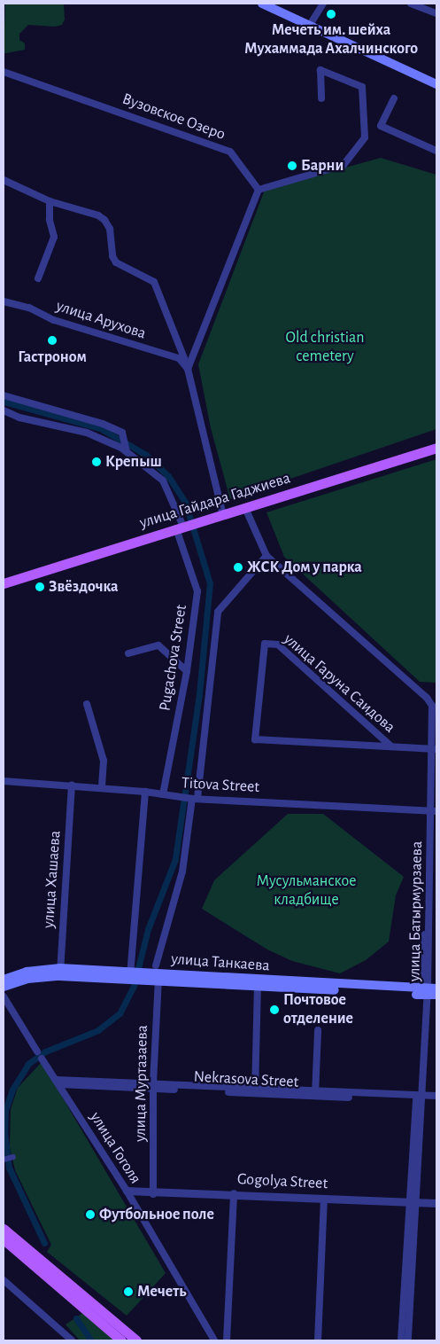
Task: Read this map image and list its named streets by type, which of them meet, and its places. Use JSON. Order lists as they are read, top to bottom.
{
  "streets": {
    "main road": ["улица Гайдара Гаджиева", "улица Танкаева"],
    "street": [
      "Вузовское Озеро",
      "улица Арухова",
      "Pugachova Street",
      "улица Гаруна Саидова",
      "Titova Street",
      "улица Хашаева",
      "улица Батырмурзаева",
      "Nekrasova Street",
      "улица Муртазаева",
      "улица Гоголя",
      "Gogolya Street"
    ]
  },
  "crossings": [
    ["улица Арухова", "улица Гайдара Гаджиева"],
    ["улица Гайдара Гаджиева", "Pugachova Street"],
    ["улица Гайдара Гаджиева", "улица Батырмурзаева"],
    ["Pugachova Street", "Titova Street"],
    ["улица Гаруна Саидова", "улица Батырмурзаева"],
    ["Titova Street", "улица Хашаева"],
    ["Titova Street", "улица Батырмурзаева"],
    ["Titova Street", "улица Муртазаева"],
    ["улица Хашаева", "улица Танкаева"],
    ["улица Батырмурзаева", "улица Танкаева"],
    ["улица Батырмурзаева", "Nekrasova Street"],
    ["улица Батырмурзаева", "улица Муртазаева"],
    ["улица Батырмурзаева", "Gogolya Street"],
    ["улица Танкаева", "улица Муртазаева"],
    ["Nekrasova Street", "улица Муртазаева"],
    ["Nekrasova Street", "улица Гоголя"],
    ["улица Муртазаева", "Gogolya Street"],
    ["улица Гоголя", "Gogolya Street"]
  ],
  "parks": ["Old сhristian cemetery", "Мусульманское кладбище"],
  "places": [
    "Мечеть им. шейха Мухаммада Ахалчинского",
    "Барни",
    "Гастроном",
    "Крепыш",
    "ЖСК Дом у парка",
    "Звёздочка",
    "Почтовое отделение",
    "Футбольное поле",
    "Мечеть"
  ]
}
